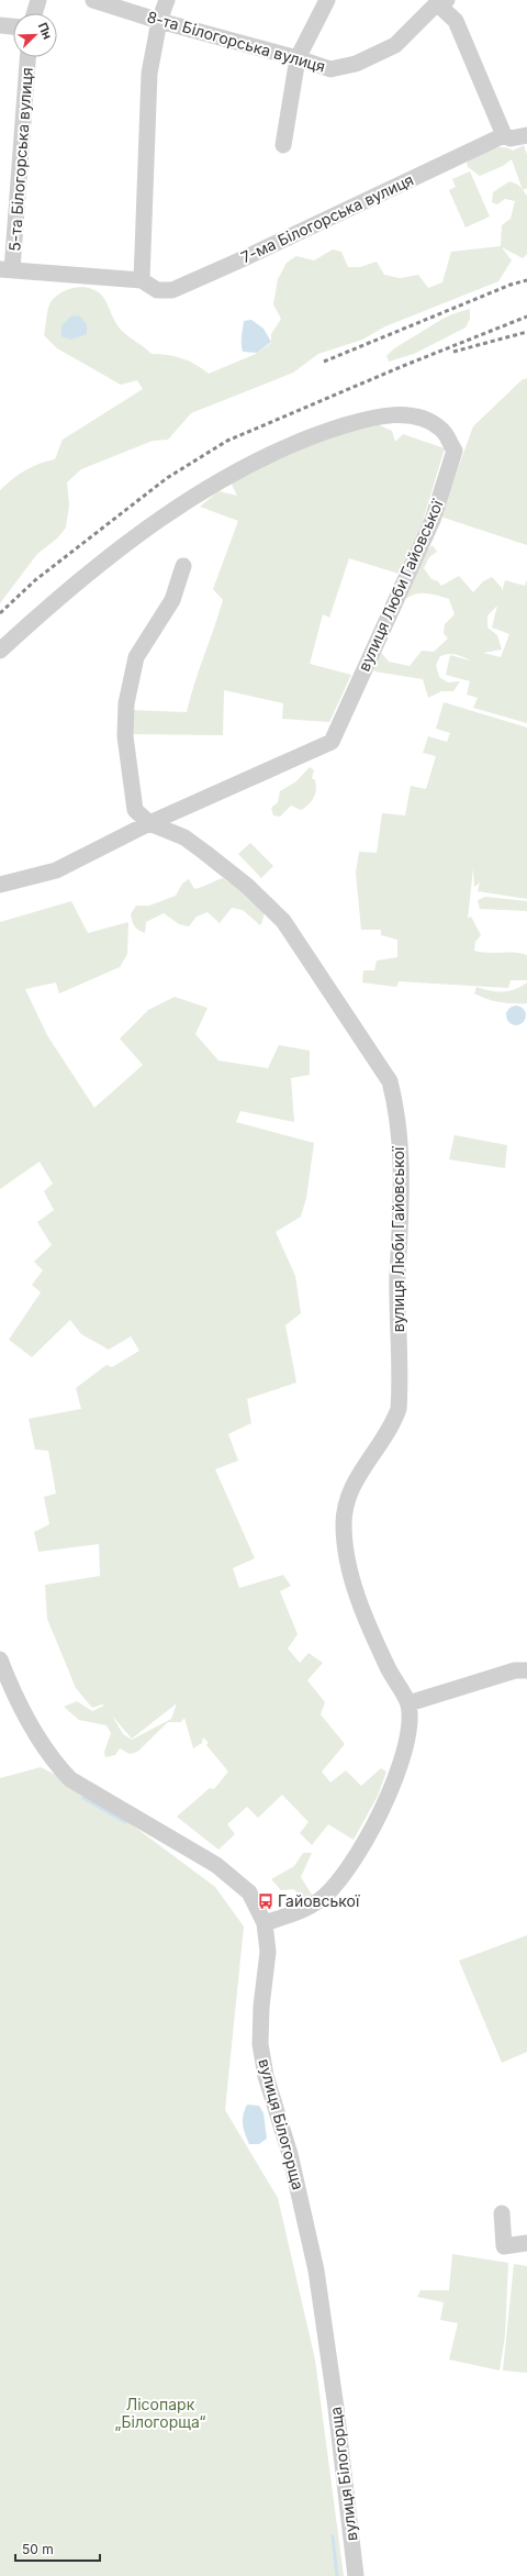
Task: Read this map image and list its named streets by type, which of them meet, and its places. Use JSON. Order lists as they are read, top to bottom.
{
  "streets": {
    "street": [
      "8-та Білогорська вулиця",
      "5-та Білогорська вулиця",
      "7-ма Білогорська вулиця",
      "вулиця Люби Гайовської",
      "вулиця Білогорща"
    ]
  },
  "crossings": [
    ["5-та Білогорська вулиця", "7-ма Білогорська вулиця"]
  ],
  "parks": ["Лісопарк „Білогорща“"],
  "places": {
    "bus stop": ["Гайовської"]
  },
  "scale_bar": "50 m",
  "north": "top right"
}
